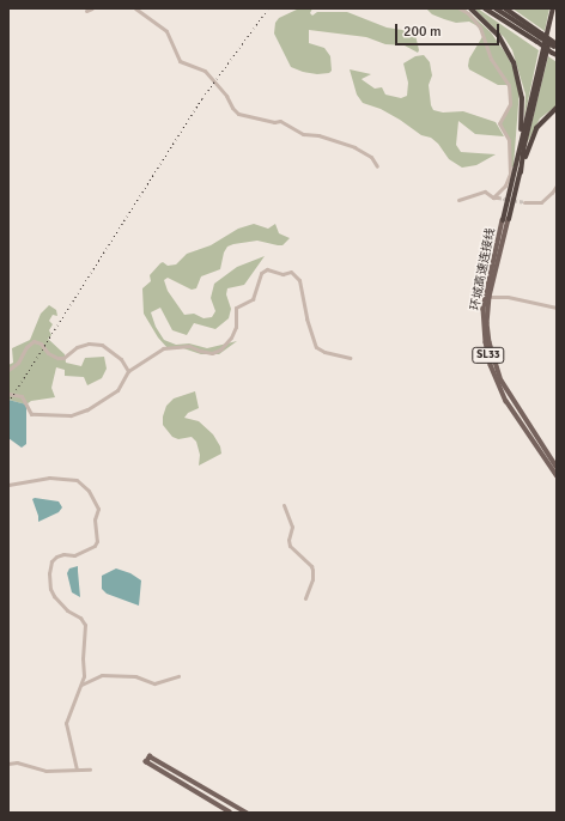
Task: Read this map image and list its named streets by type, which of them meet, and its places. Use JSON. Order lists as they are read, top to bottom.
{
  "streets": {
    "main road": ["环城高速连接线", "SL33"]
  },
  "scale_bar": "200 m"
}
